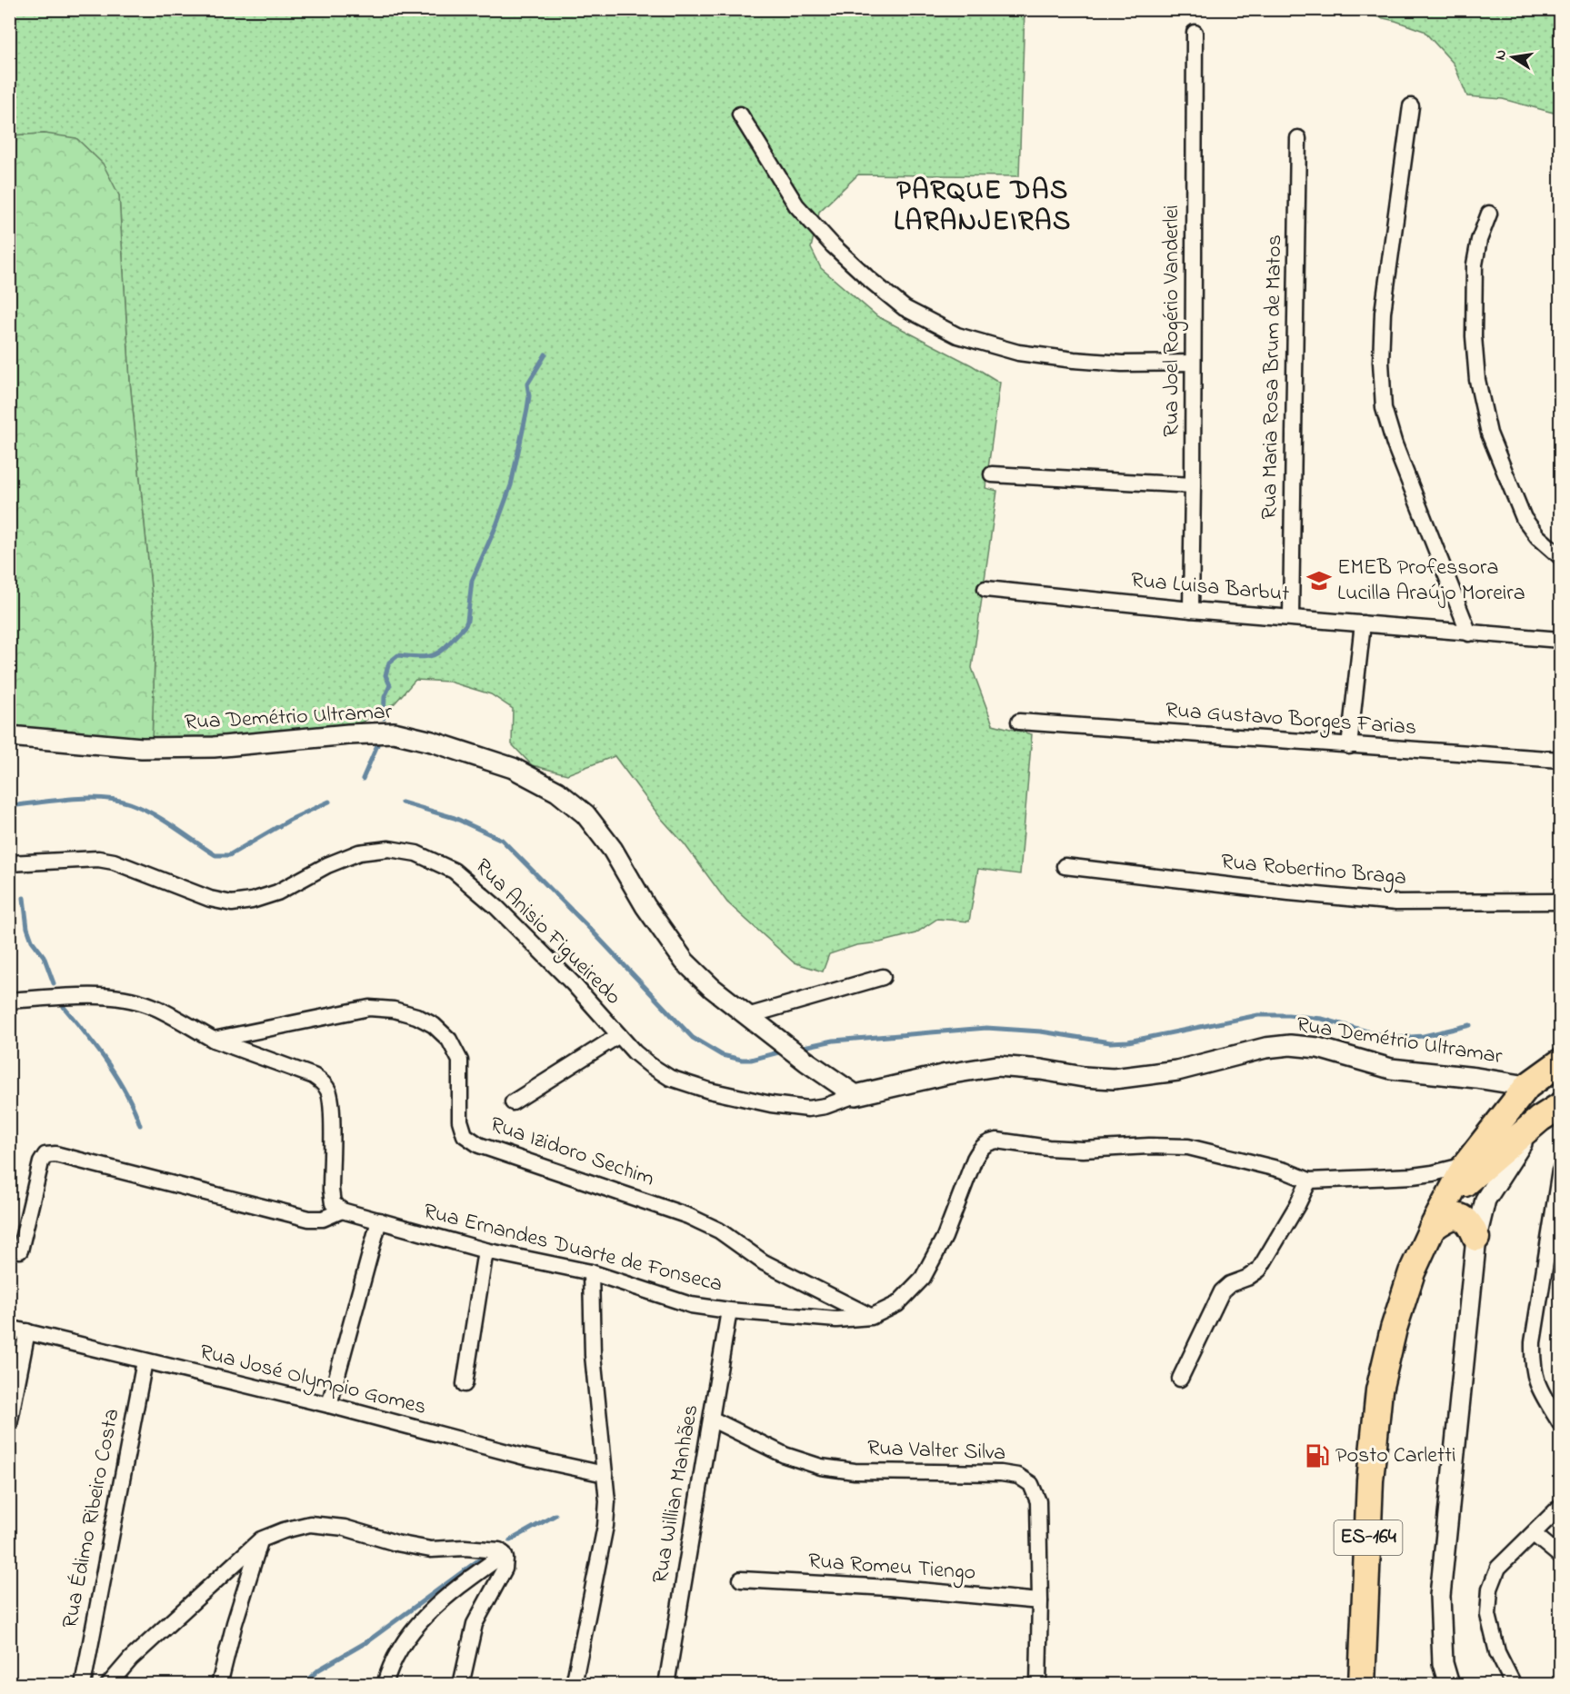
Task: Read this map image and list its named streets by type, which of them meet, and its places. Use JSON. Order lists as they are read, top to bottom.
{
  "streets": {
    "highway": ["ES-164"],
    "street": [
      "Rua Joel Rogério Vanderlei",
      "Rua Maria Rosa Brum de Matos",
      "Rua Luisa Barbut",
      "Rua Demétrio Ultramar",
      "Rua Gustavo Borges Farias",
      "Rua Robertino Braga",
      "Rua Anisio Figueiredo",
      "Rua Izidoro Sechim",
      "Rua Ernandes Duarte de Fonseca",
      "Rua José Olympio Gomes",
      "Rua Valter Silva",
      "Rua Willian Manhães",
      "Rua Édimo Ribeiro Costa",
      "Rua Romeu Tiengo"
    ]
  },
  "crossings": [
    ["Rua Joel Rogério Vanderlei", "Rua Luisa Barbut"],
    ["Rua Maria Rosa Brum de Matos", "Rua Luisa Barbut"],
    ["Rua Demétrio Ultramar", "Rua Anisio Figueiredo"],
    ["Rua Demétrio Ultramar", "ES-164"],
    ["Rua Izidoro Sechim", "Rua Ernandes Duarte de Fonseca"],
    ["Rua Ernandes Duarte de Fonseca", "Rua Willian Manhães"],
    ["Rua Ernandes Duarte de Fonseca", "ES-164"],
    ["Rua José Olympio Gomes", "Rua Édimo Ribeiro Costa"],
    ["Rua Valter Silva", "Rua Willian Manhães"],
    ["Rua Valter Silva", "Rua Romeu Tiengo"]
  ],
  "districts": ["PARQUE DAS LARANJEIRAS"],
  "places": {
    "school or university": ["EMEB Professora Lucilla Araújo Moreira"],
    "fuel station": ["Posto Carletti"]
  },
  "north": "left"
}
